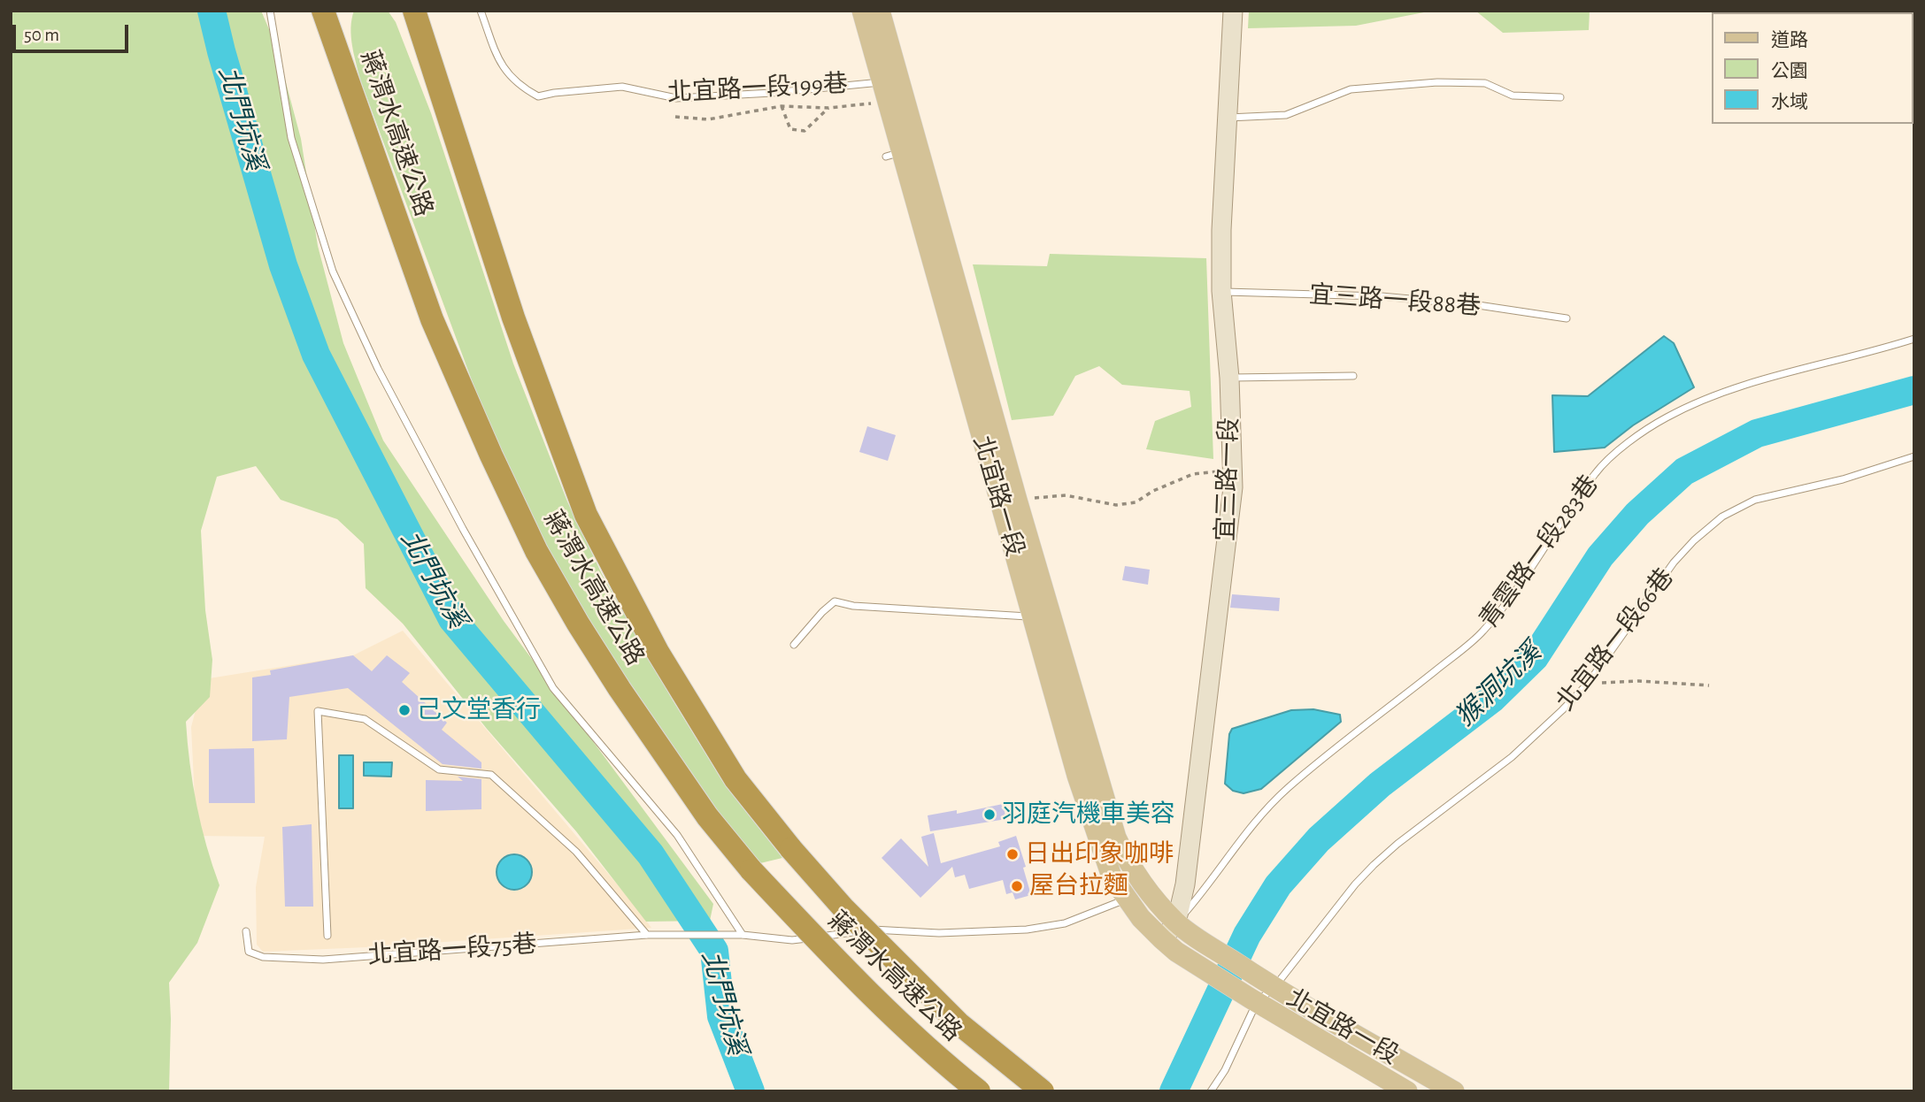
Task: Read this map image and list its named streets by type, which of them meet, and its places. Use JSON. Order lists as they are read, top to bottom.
{
  "streets": {
    "highway": ["蔣渭水高速公路"],
    "main road": ["北宜路一段"],
    "street": ["宜三路一段"],
    "lane": [
      "北宜路一段199巷",
      "宜三路一段88巷",
      "青雲路一段283巷",
      "北宜路一段66巷",
      "北宜路一段75巷"
    ]
  },
  "crossings": [
    ["北宜路一段199巷", "北宜路一段"],
    ["宜三路一段88巷", "宜三路一段"],
    ["宜三路一段", "北宜路一段"],
    ["宜三路一段", "青雲路一段283巷"],
    ["北宜路一段", "青雲路一段283巷"],
    ["北宜路一段", "北宜路一段66巷"]
  ],
  "water": ["北門坑溪", "猴洞坑溪"],
  "places": [
    "己文堂香行",
    "羽庭汽機車美容",
    "日出印象咖啡",
    "屋台拉麵"
  ],
  "legend": ["道路", "公園", "水域"],
  "scale_bar": "50 m"
}
